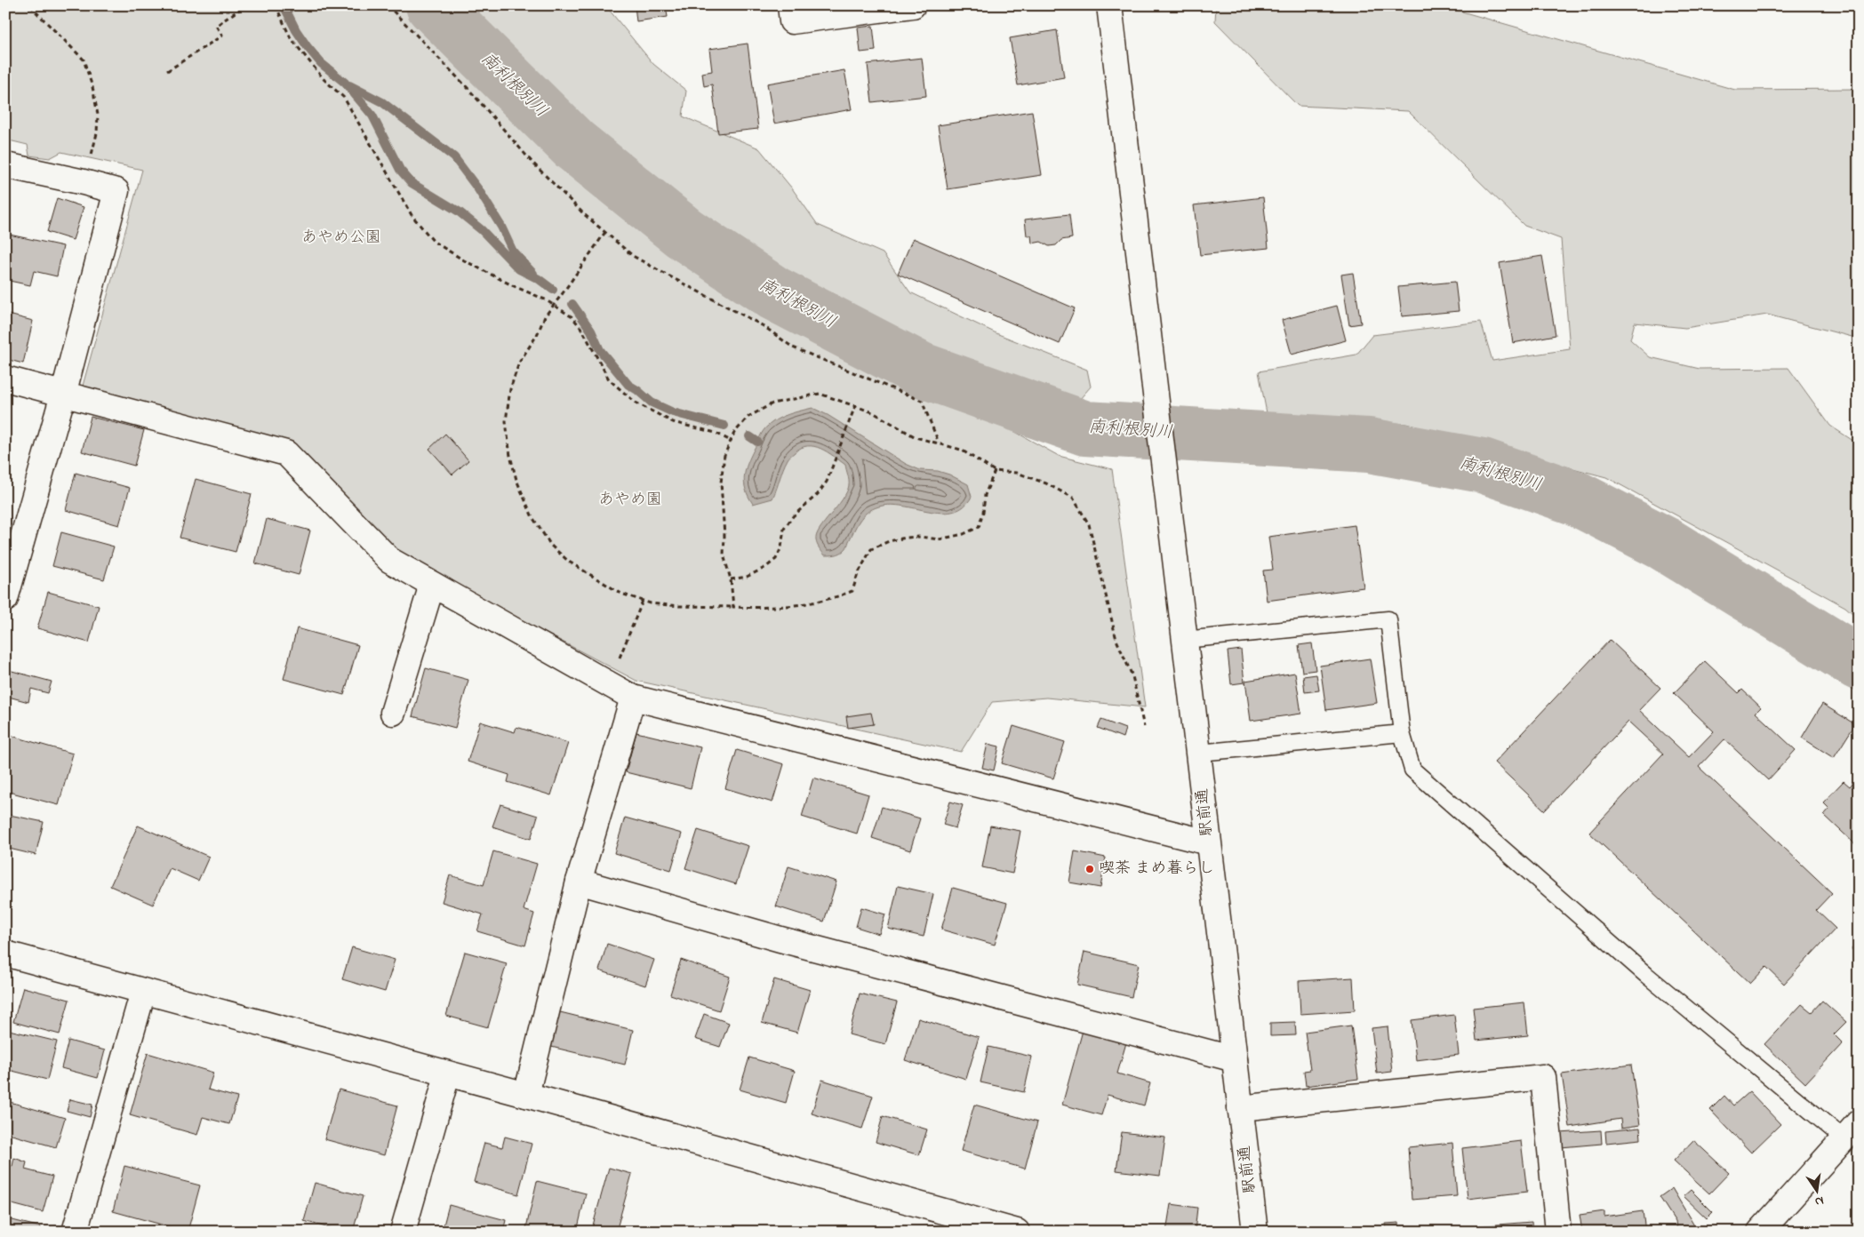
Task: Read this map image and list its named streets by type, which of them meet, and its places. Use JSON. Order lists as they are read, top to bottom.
{
  "streets": {
    "street": ["駅前通"]
  },
  "water": ["南利根別川"],
  "parks": ["あやめ公園", "あやめ園"],
  "places": ["喫茶 まめ暮らし"],
  "north": "bottom"
}
